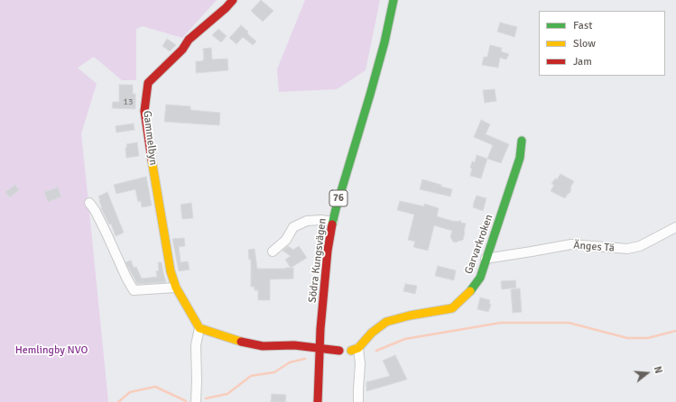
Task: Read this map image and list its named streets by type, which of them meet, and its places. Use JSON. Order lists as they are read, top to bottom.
{
  "streets": {
    "street": [
      "Gammelbyn",
      "76",
      "Garvarkroken",
      "Änges Tä",
      "Södra Kungsvägen"
    ]
  },
  "crossings": [
    ["Garvarkroken", "Änges Tä"]
  ],
  "parks": ["Hemlingby NVO"],
  "house_numbers": ["13"],
  "legend": ["Fast", "Slow", "Jam"],
  "north": "right"
}
